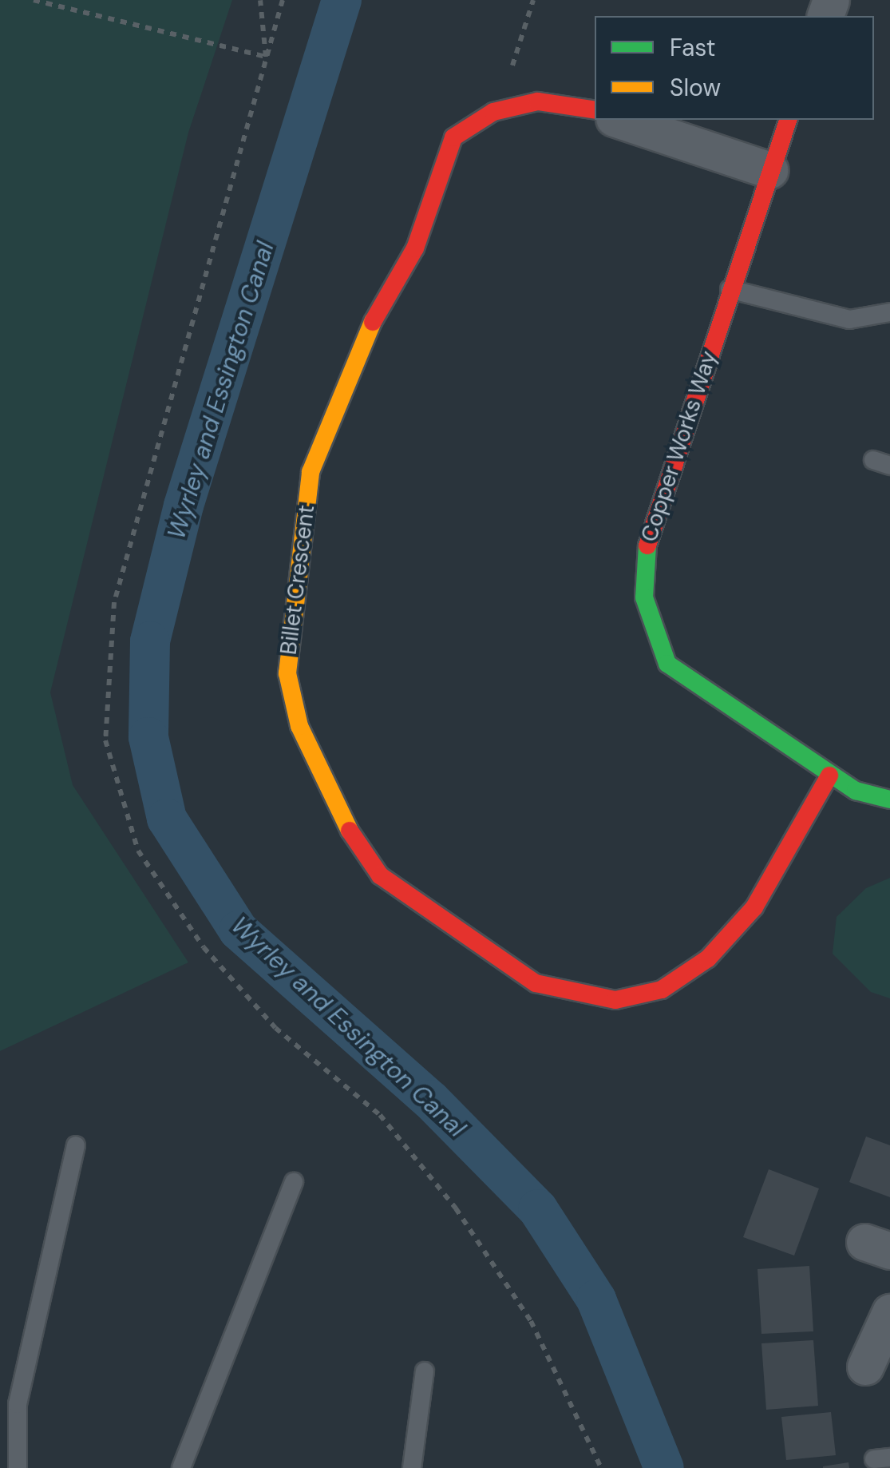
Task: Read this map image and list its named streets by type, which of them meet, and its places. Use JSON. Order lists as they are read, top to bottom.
{
  "streets": {
    "street": ["Copper Works Way", "Billet Crescent"]
  },
  "crossings": [
    ["Copper Works Way", "Billet Crescent"]
  ],
  "water": ["Wyrley and Essington Canal"],
  "legend": ["Fast", "Slow"]
}
